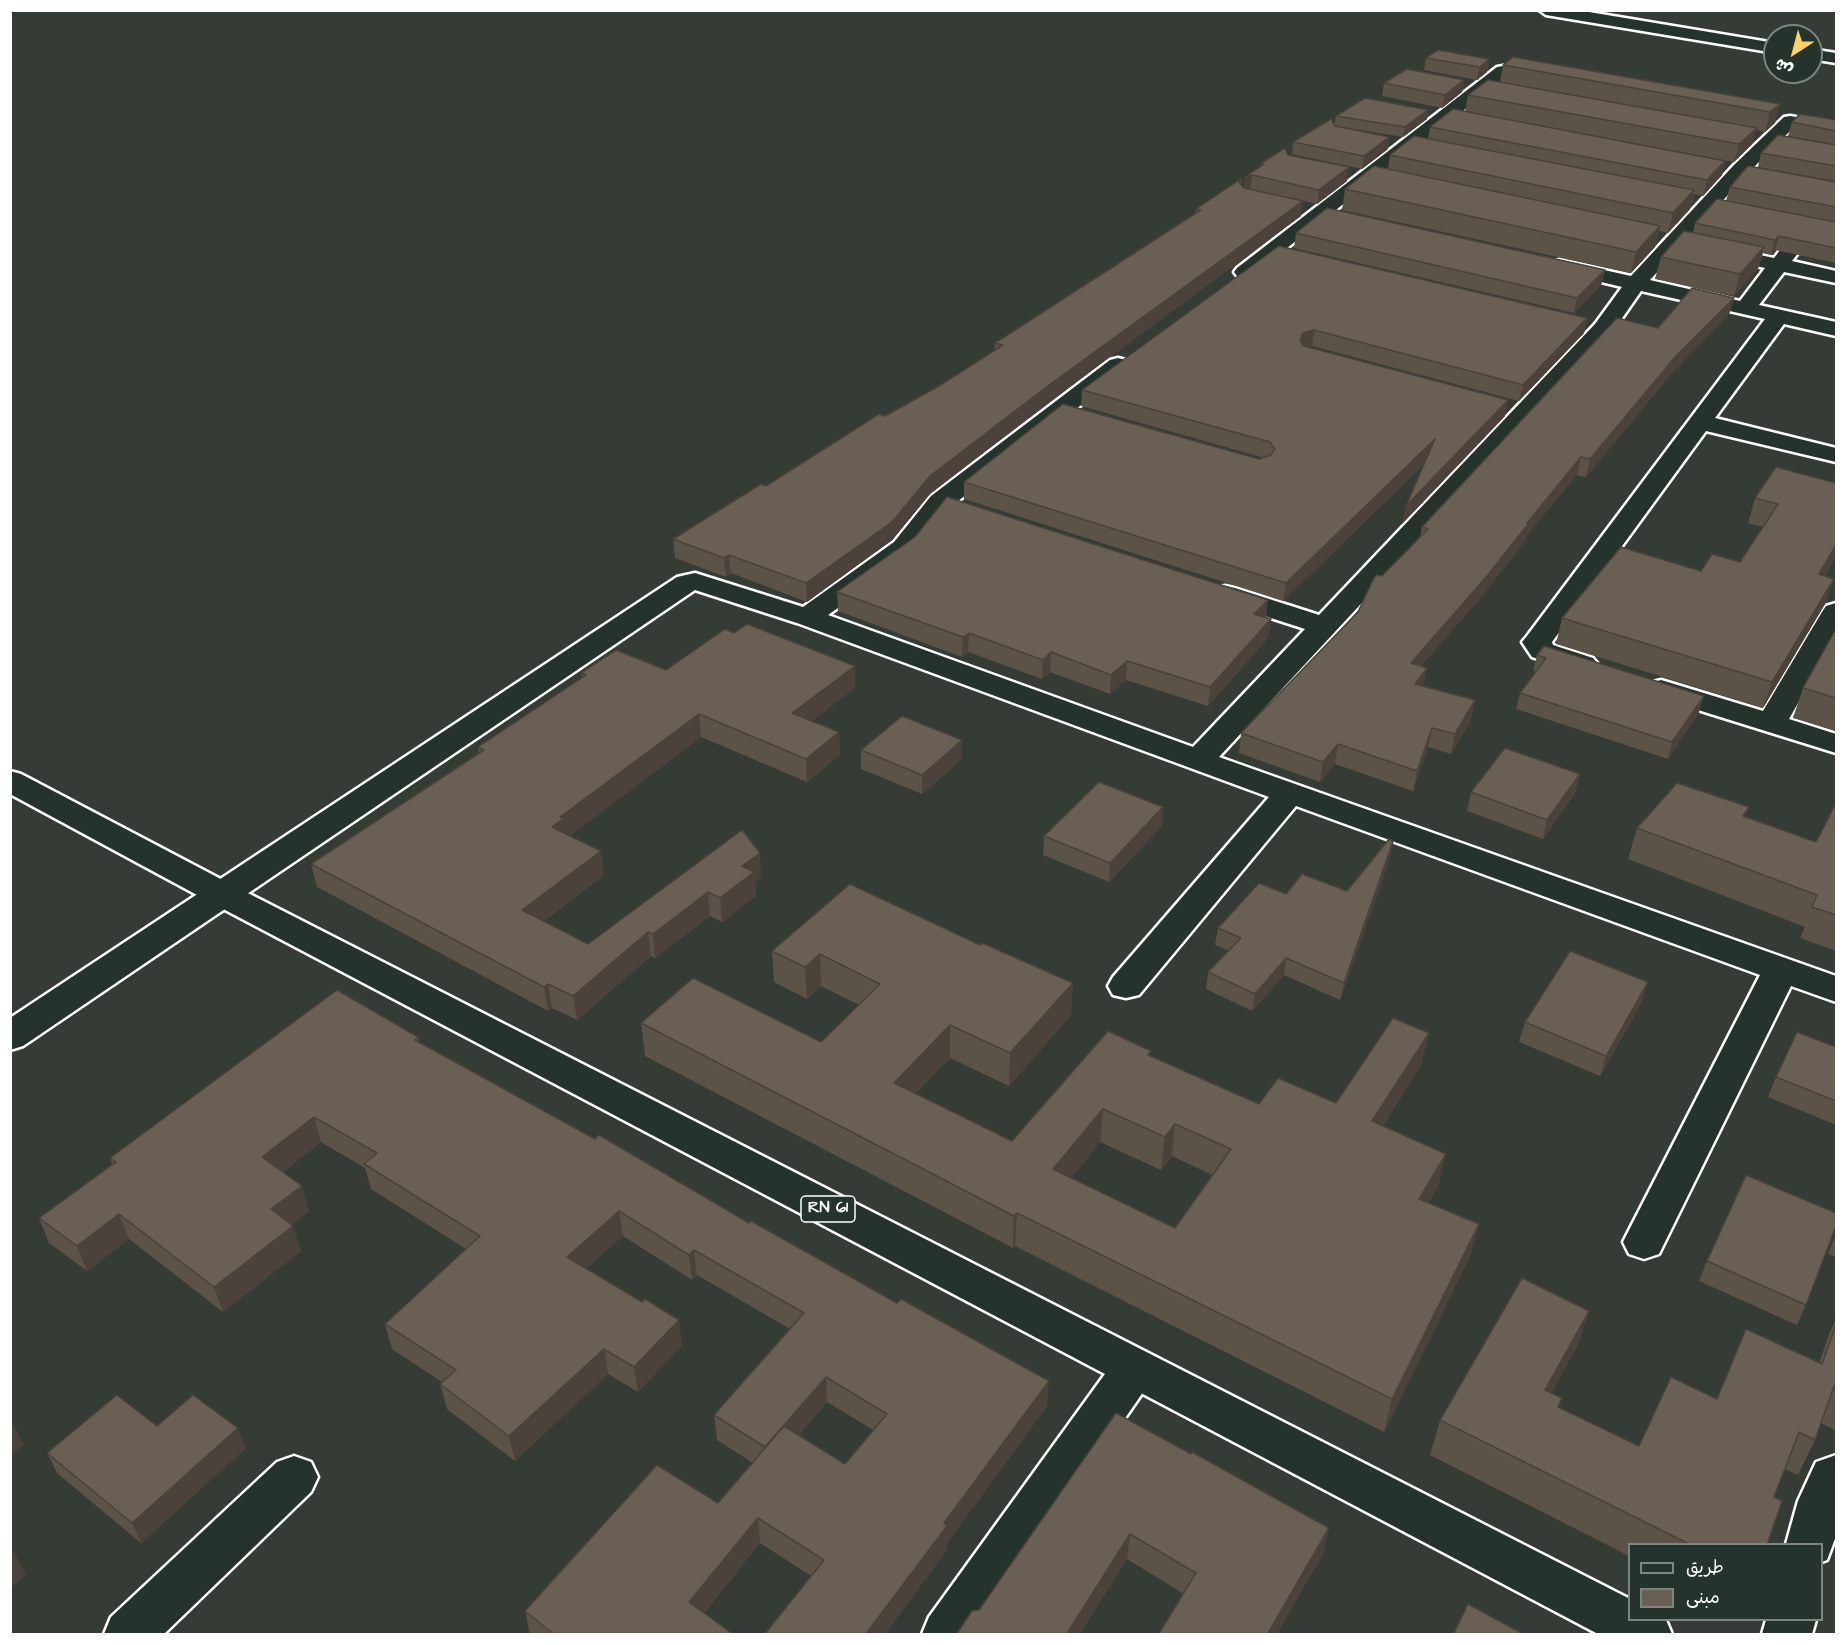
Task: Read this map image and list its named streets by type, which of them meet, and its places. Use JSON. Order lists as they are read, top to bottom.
{
  "streets": {
    "street": ["RN 61"]
  },
  "legend": ["طريق", "مبنى"],
  "north": "bottom left"
}
